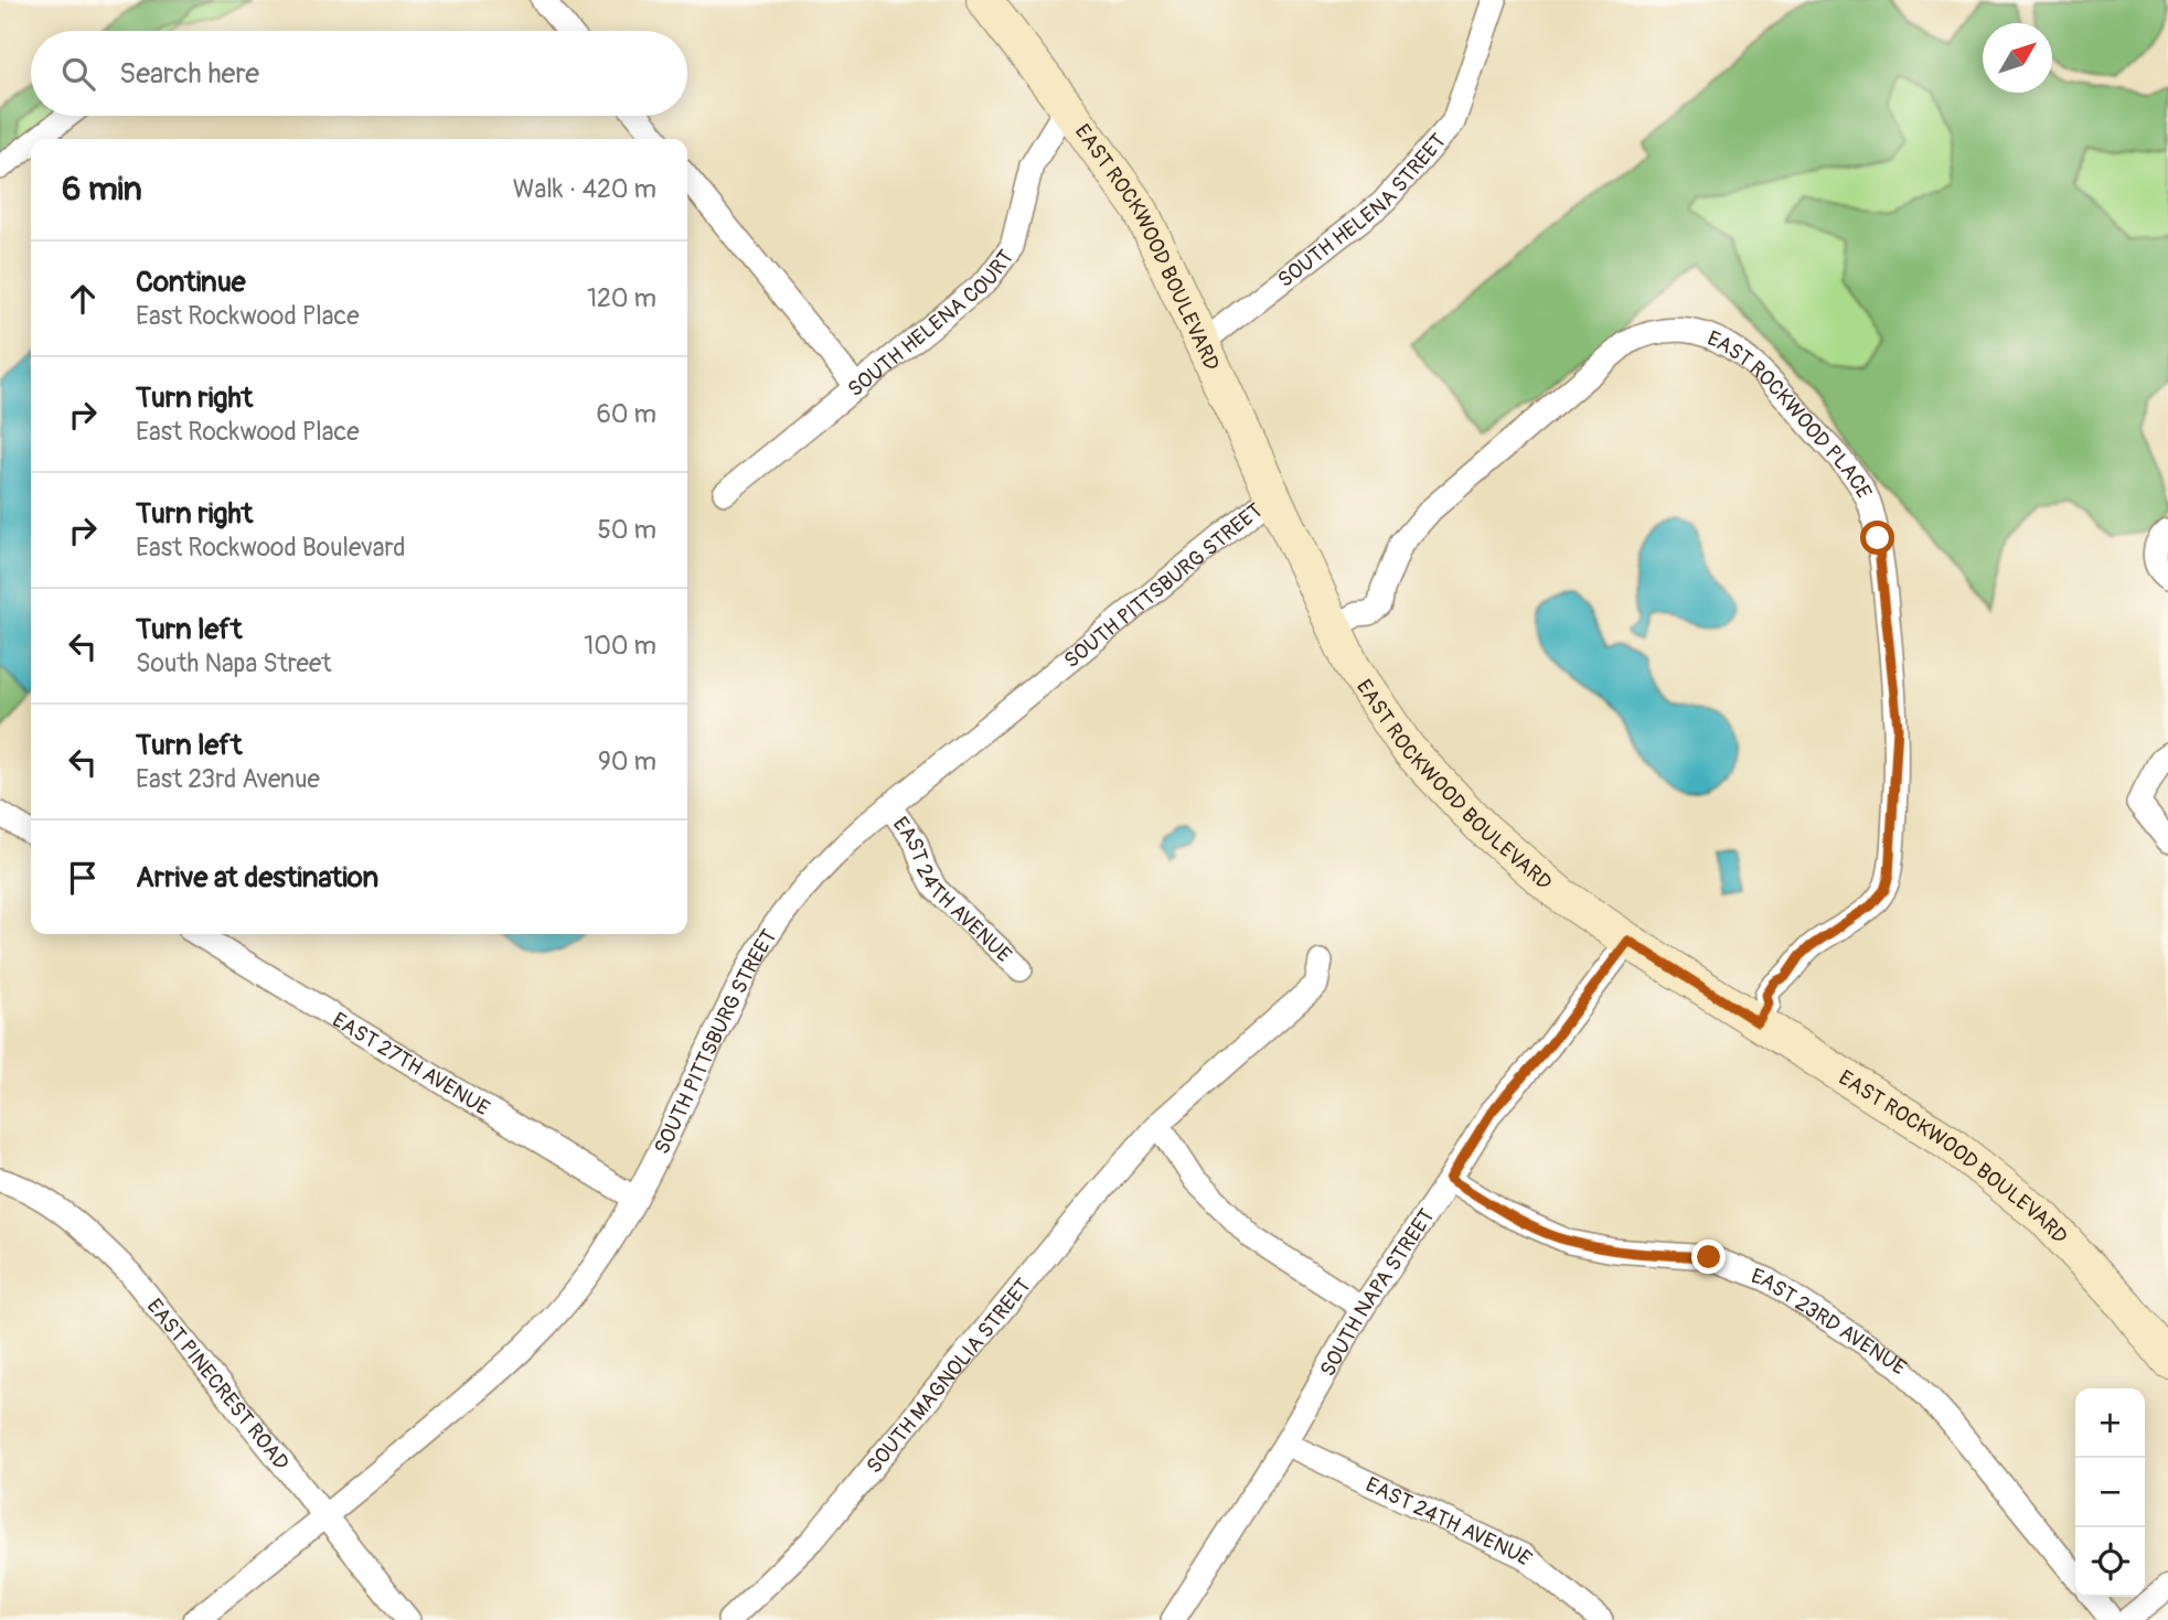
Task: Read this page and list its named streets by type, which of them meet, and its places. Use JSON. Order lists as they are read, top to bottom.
{
  "streets": {
    "street": [
      "SOUTH HELENA STREET",
      "EAST ROCKWOOD BOULEVARD",
      "SOUTH HELENA COURT",
      "EAST ROCKWOOD PLACE",
      "SOUTH PITTSBURG STREET",
      "EAST 24TH AVENUE",
      "EAST 27TH AVENUE",
      "SOUTH NAPA STREET",
      "EAST 23RD AVENUE",
      "SOUTH MAGNOLIA STREET",
      "EAST PINECREST ROAD"
    ]
  },
  "crossings": [
    ["SOUTH HELENA STREET", "EAST ROCKWOOD BOULEVARD"],
    ["EAST ROCKWOOD BOULEVARD", "SOUTH HELENA COURT"],
    ["EAST ROCKWOOD BOULEVARD", "EAST ROCKWOOD PLACE"],
    ["EAST ROCKWOOD BOULEVARD", "SOUTH PITTSBURG STREET"],
    ["EAST ROCKWOOD BOULEVARD", "SOUTH NAPA STREET"],
    ["SOUTH PITTSBURG STREET", "EAST 24TH AVENUE"],
    ["SOUTH PITTSBURG STREET", "EAST 27TH AVENUE"],
    ["SOUTH PITTSBURG STREET", "EAST PINECREST ROAD"],
    ["EAST 24TH AVENUE", "SOUTH NAPA STREET"],
    ["SOUTH NAPA STREET", "EAST 23RD AVENUE"]
  ],
  "north": "top right",
  "page": {
    "search": "Search here",
    "heading": ["6 min", "Walk · 420 m"],
    "list": [
      ["Continue", "East Rockwood Place", "120 m"],
      ["Turn right", "East Rockwood Place", "60 m"],
      ["Turn right", "East Rockwood Boulevard", "50 m"],
      ["Turn left", "South Napa Street", "100 m"],
      ["Turn left", "East 23rd Avenue", "90 m"],
      "Arrive at destination"
    ],
    "map_buttons": ["+", "−"]
  }
}
